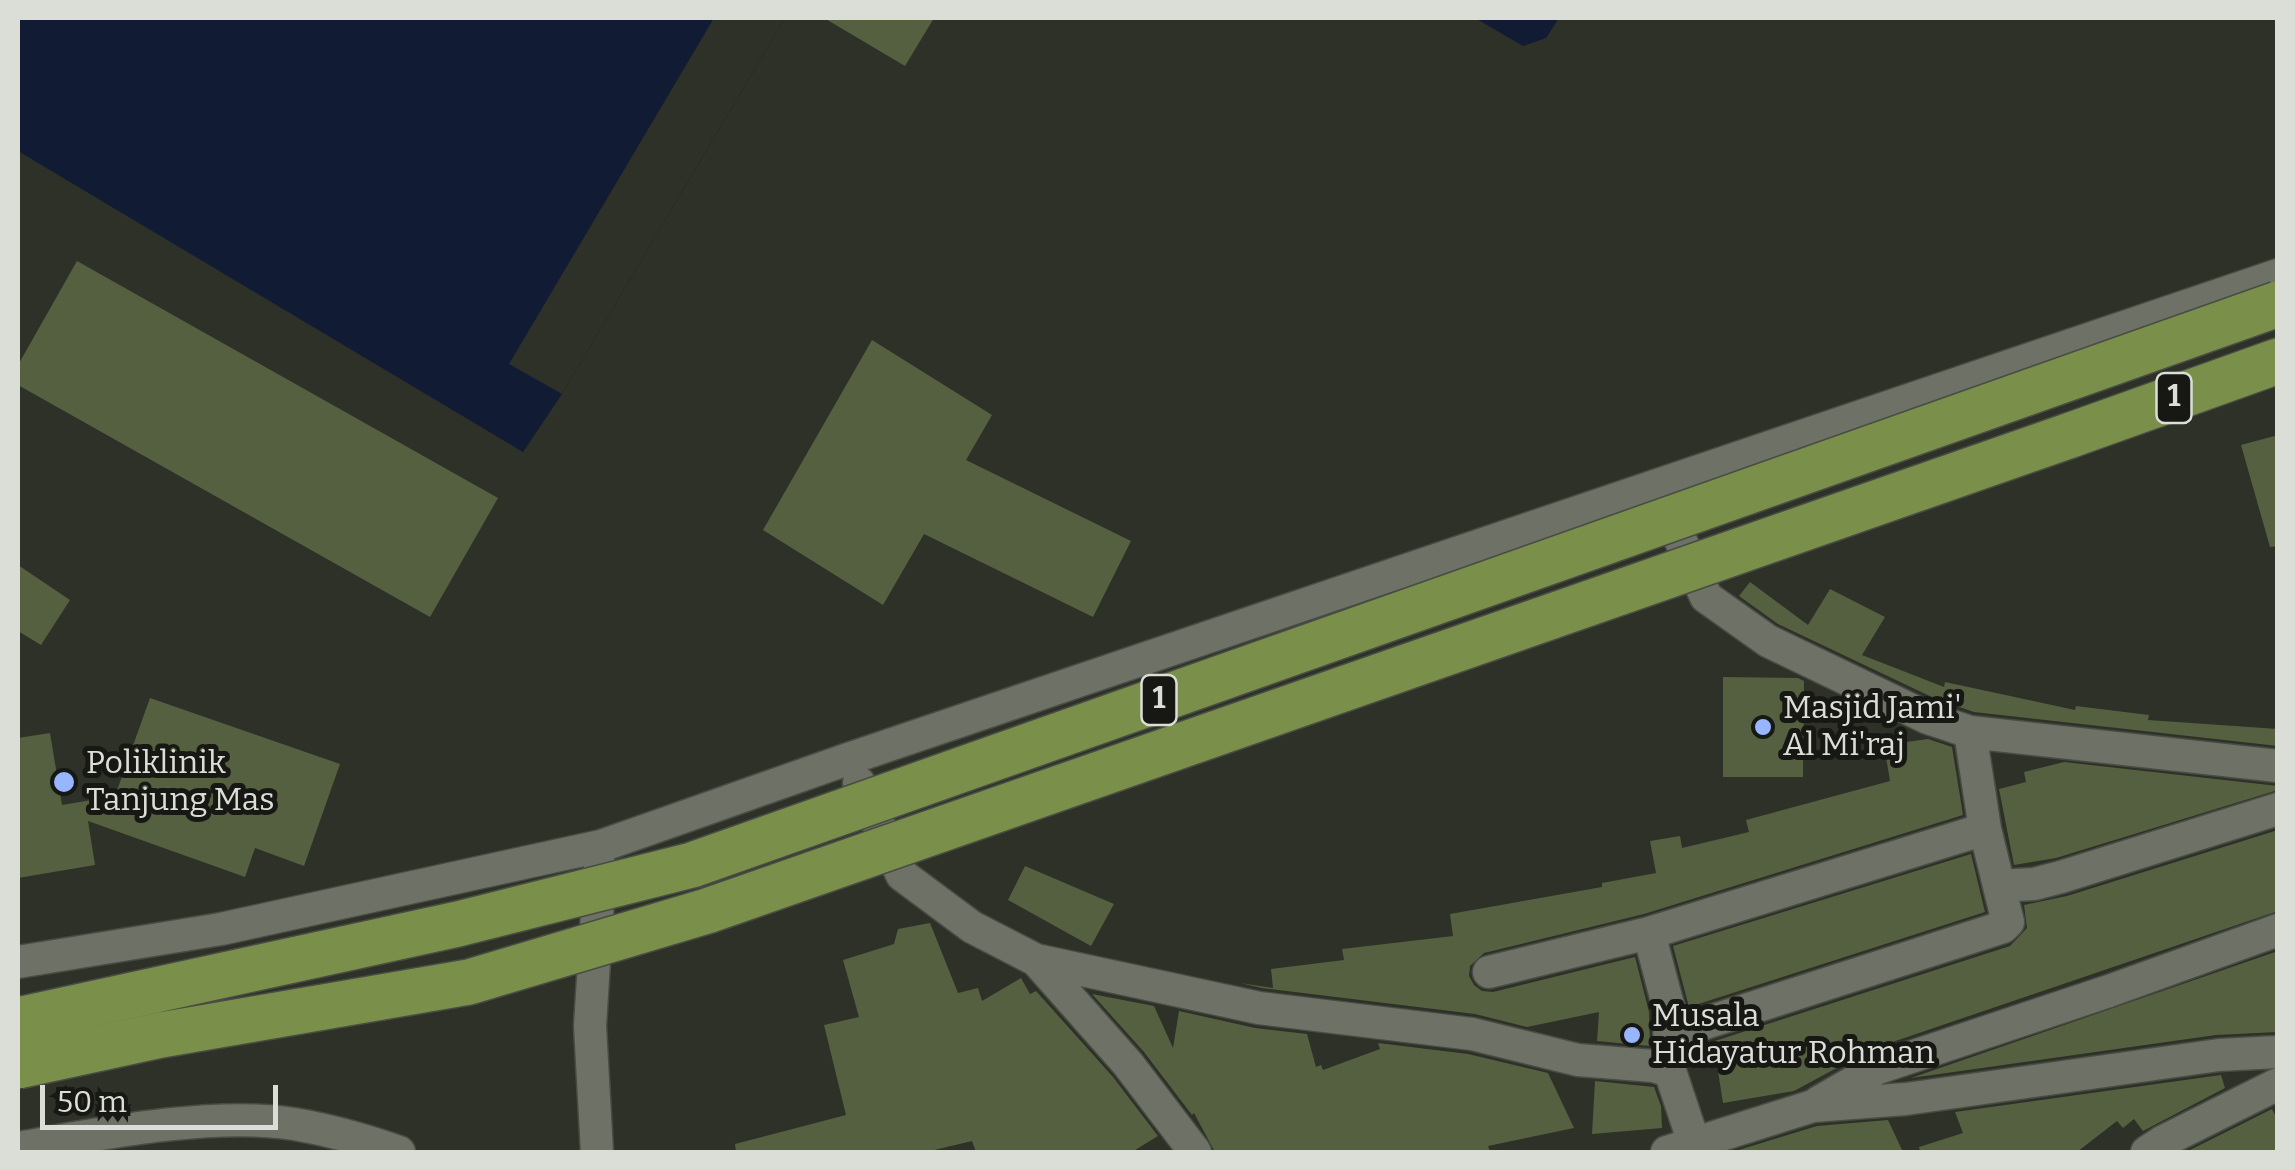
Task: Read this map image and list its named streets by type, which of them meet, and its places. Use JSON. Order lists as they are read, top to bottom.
{
  "streets": {
    "highway": ["1"]
  },
  "places": ["Masjid Jami' Al Mi'raj", "Poliklinik Tanjung Mas", "Musala Hidayatur Rohman"],
  "scale_bar": "50 m"
}
